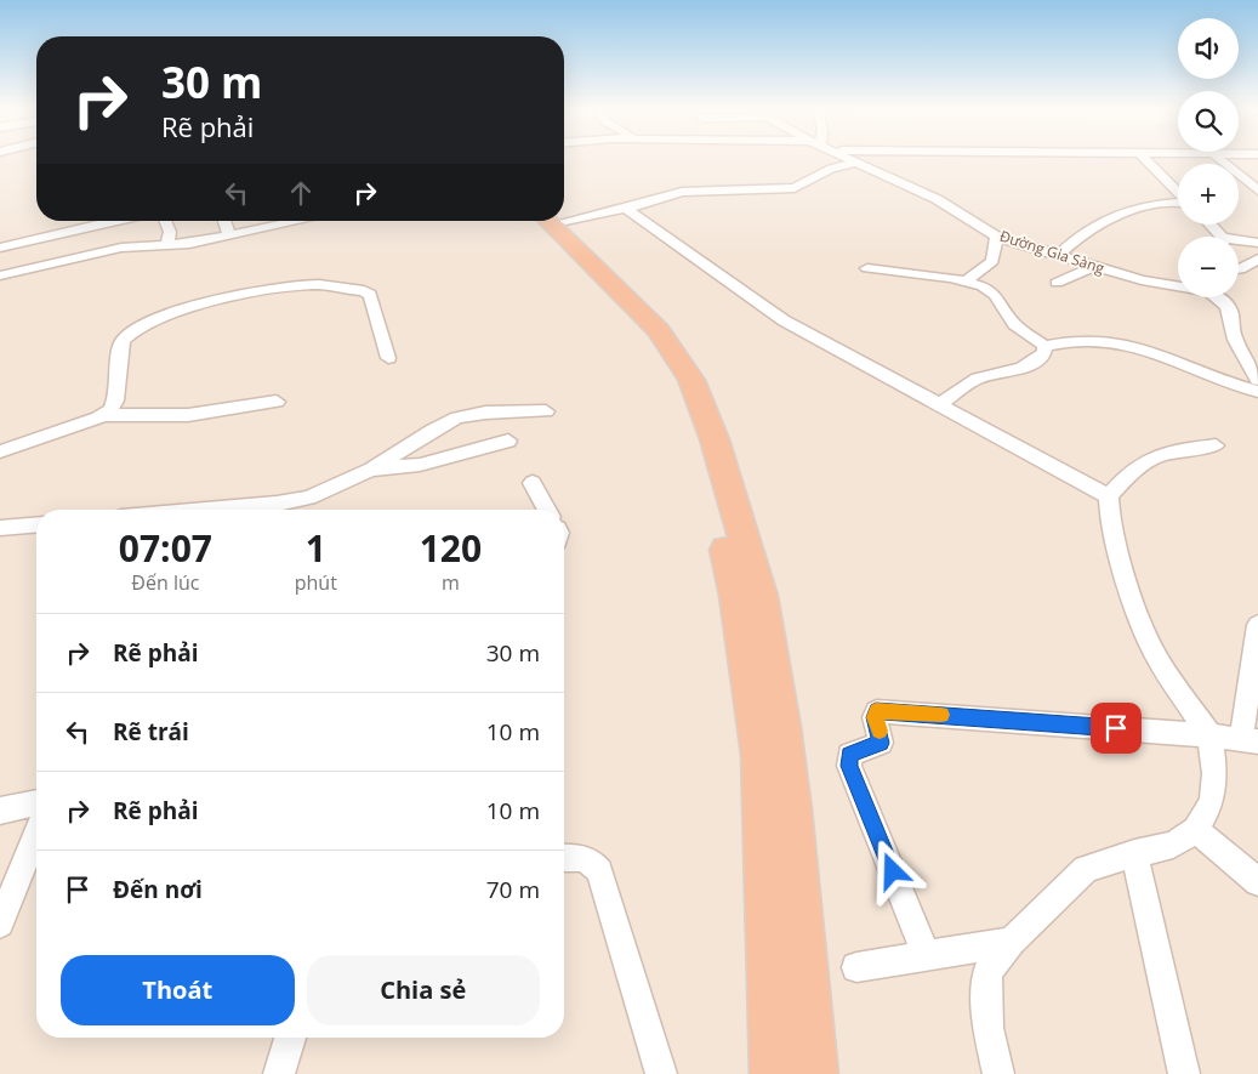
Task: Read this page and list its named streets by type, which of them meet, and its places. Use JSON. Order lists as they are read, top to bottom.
{
  "streets": {
    "street": ["Đường Gia Sàng"]
  },
  "page": {
    "map_buttons": ["+", "−"],
    "turn": ["30 m", "Rẽ phải"],
    "eta": [
      "07:07",
      "Đến lúc",
      "1",
      "phút",
      "120",
      "m"
    ],
    "list": [
      {
        "name": "Rẽ phải",
        "value": "30 m"
      },
      {
        "name": "Rẽ trái",
        "value": "10 m"
      },
      {
        "name": "Rẽ phải",
        "value": "10 m"
      },
      {
        "name": "Đến nơi",
        "value": "70 m"
      }
    ],
    "buttons": ["Thoát", "Chia sẻ"]
  }
}
